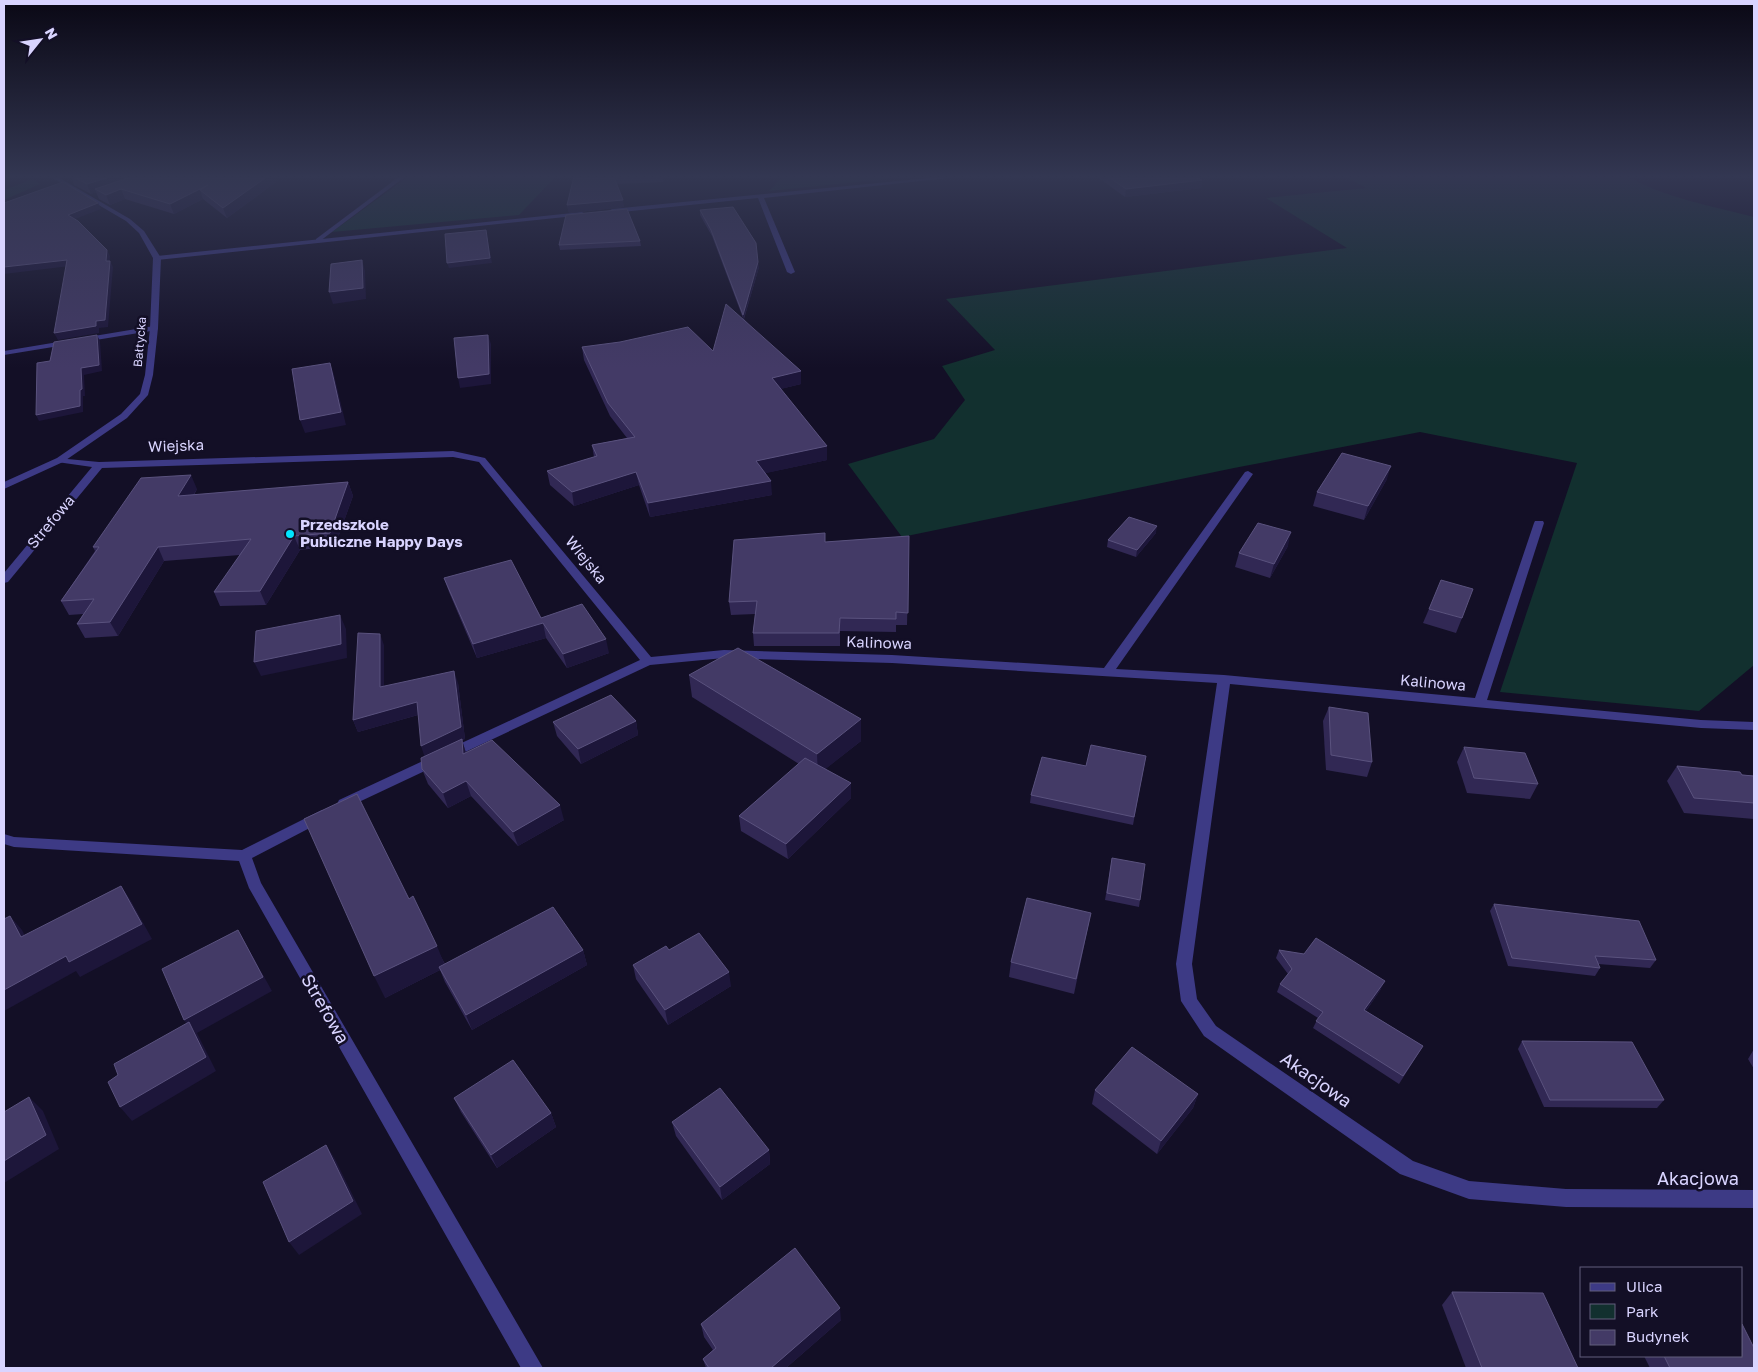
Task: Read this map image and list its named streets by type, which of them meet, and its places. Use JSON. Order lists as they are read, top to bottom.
{
  "streets": {
    "street": [
      "Bałtycka",
      "Wiejska",
      "Strefowa",
      "Kalinowa",
      "Akacjowa"
    ]
  },
  "crossings": [
    ["Bałtycka", "Wiejska"],
    ["Wiejska", "Strefowa"],
    ["Wiejska", "Kalinowa"],
    ["Kalinowa", "Akacjowa"]
  ],
  "places": ["Przedszkole Publiczne Happy Days"],
  "legend": ["Ulica", "Park", "Budynek"],
  "north": "top right"
}
